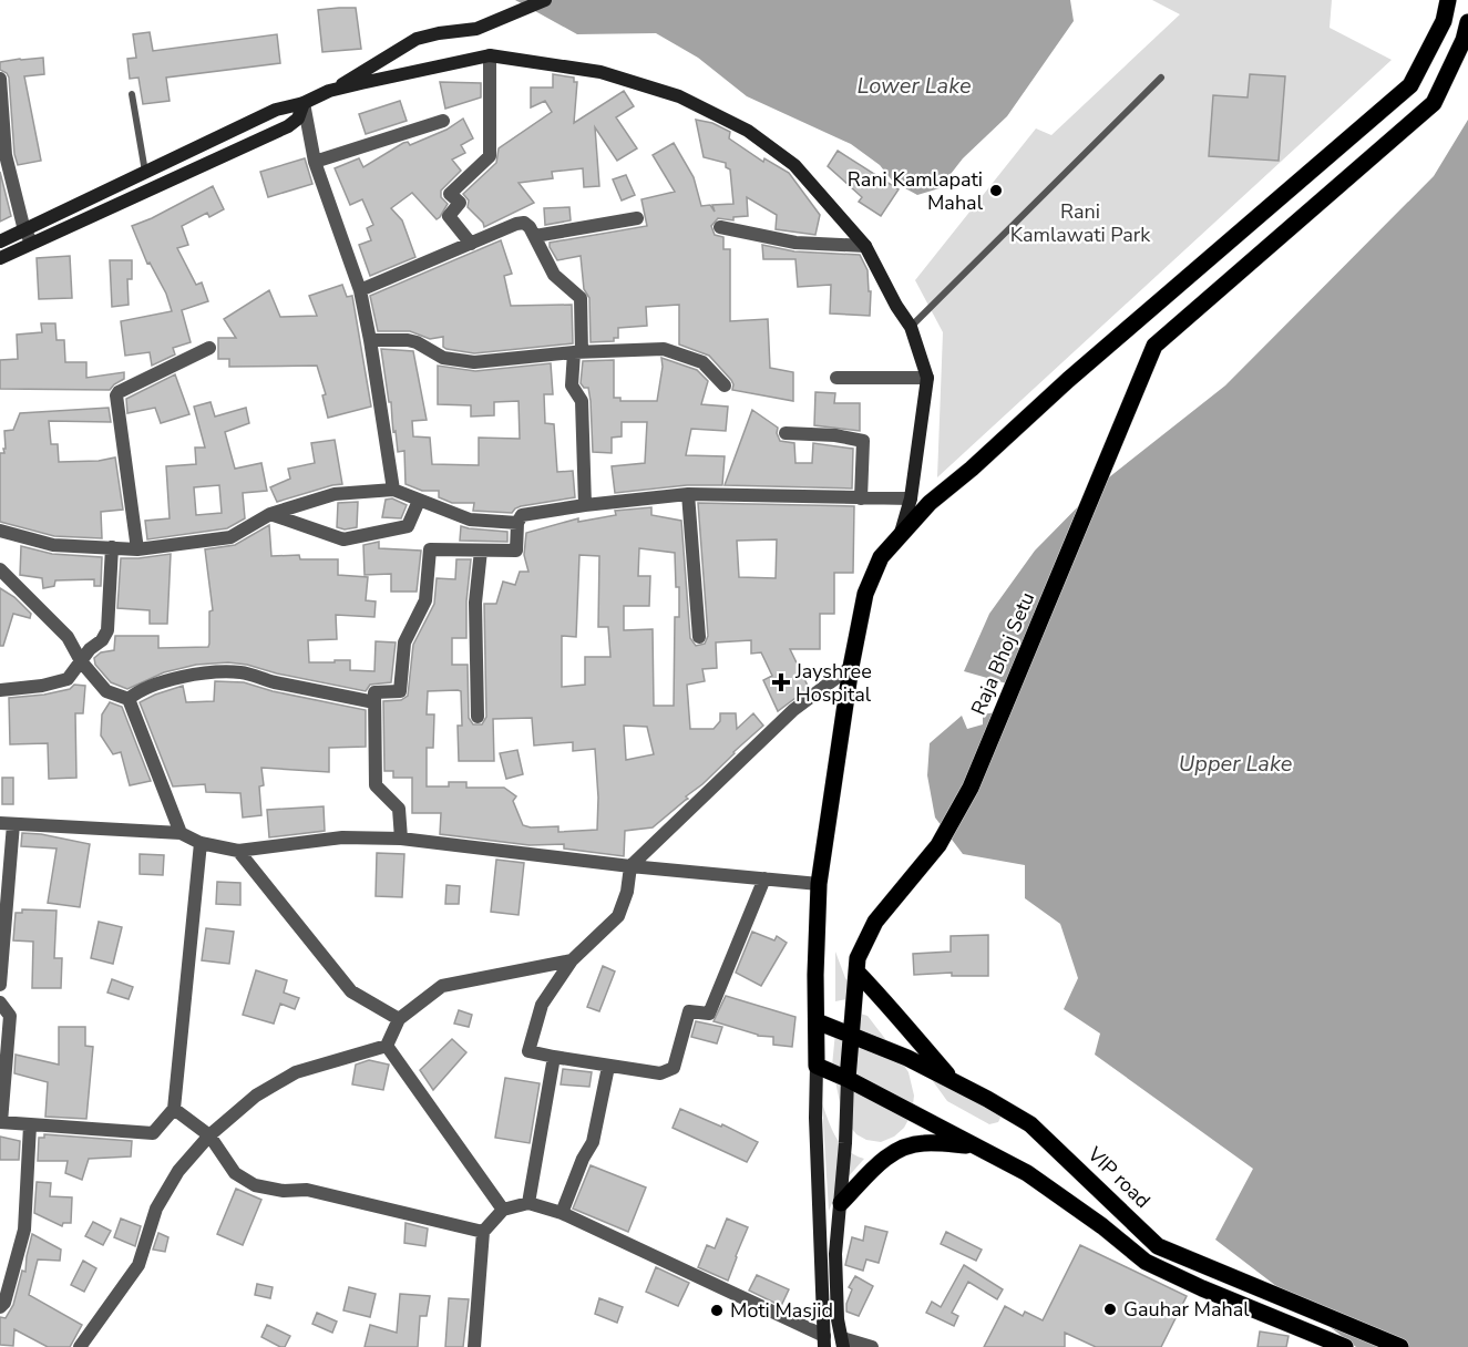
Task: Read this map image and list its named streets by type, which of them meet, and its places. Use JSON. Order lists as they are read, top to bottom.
{
  "streets": {
    "main road": ["Raja Bhoj Setu", "VIP road"]
  },
  "crossings": [
    ["Raja Bhoj Setu", "VIP road"]
  ],
  "water": ["Lower Lake", "Upper Lake"],
  "parks": ["Rani Kamlawati Park"],
  "places": {
    "other": ["Rani Kamlapati Mahal", "Gauhar Mahal", "Moti Masjid"],
    "health": ["Jayshree Hospital"]
  }
}
